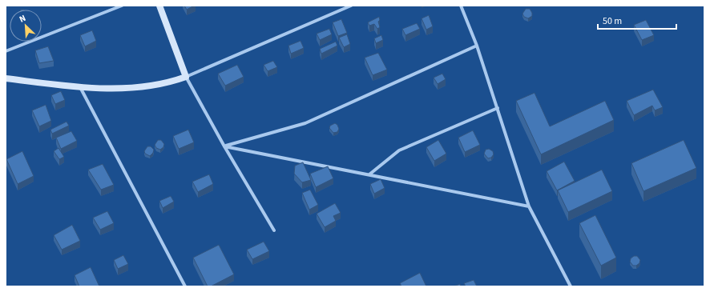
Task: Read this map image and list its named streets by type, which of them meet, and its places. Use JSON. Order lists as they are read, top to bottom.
{
  "scale_bar": "50 m",
  "north": "top left"
}
